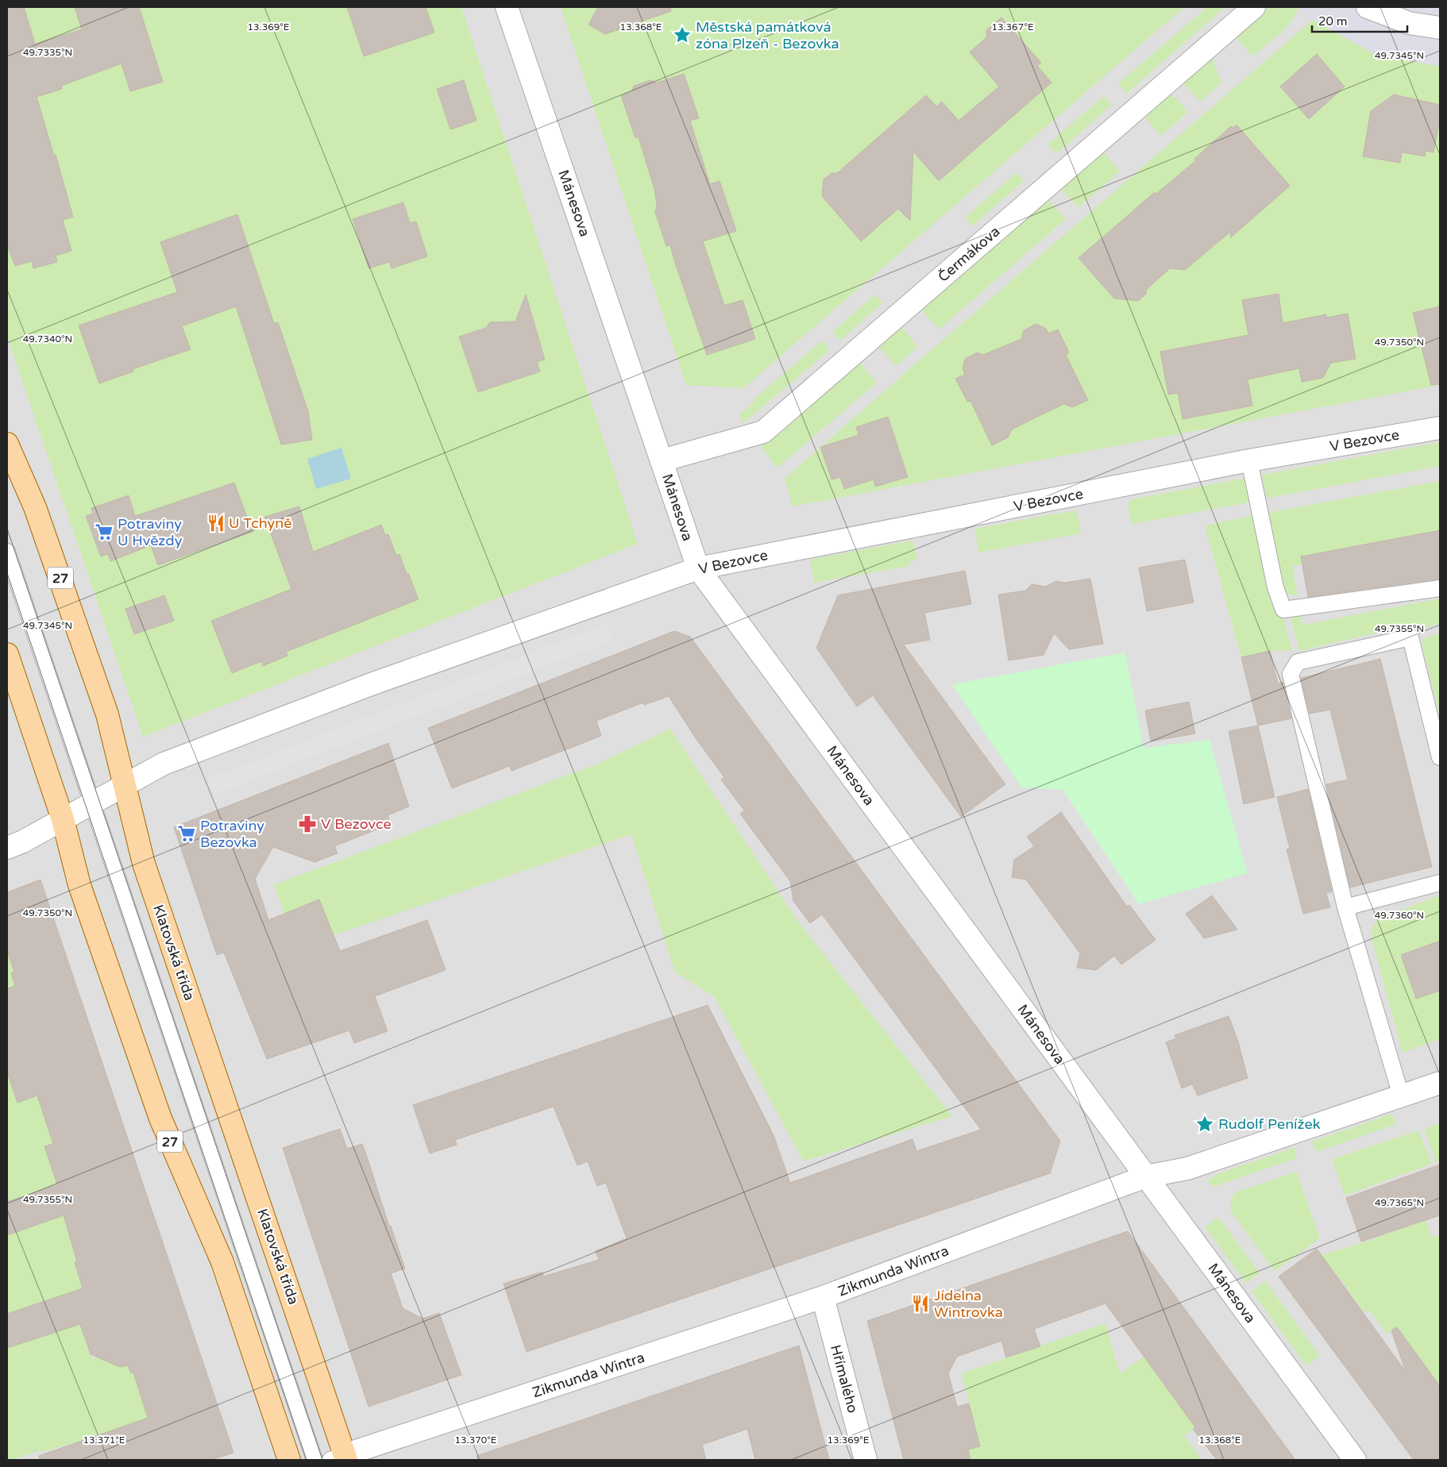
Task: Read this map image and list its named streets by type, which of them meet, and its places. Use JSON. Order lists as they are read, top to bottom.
{
  "streets": {
    "main road": ["27", "Klatovská třída"],
    "street": [
      "Mánesova",
      "Čermákova",
      "V Bezovce",
      "Zikmunda Wintra",
      "Hřímalého"
    ]
  },
  "crossings": [
    ["Mánesova", "Čermákova"],
    ["Mánesova", "V Bezovce"],
    ["Mánesova", "Zikmunda Wintra"],
    ["V Bezovce", "27"],
    ["V Bezovce", "Klatovská třída"],
    ["Klatovská třída", "Zikmunda Wintra"],
    ["Zikmunda Wintra", "Hřímalého"]
  ],
  "places": {
    "place": ["Městská památková zóna Plzeň - Bezovka", "Rudolf Penížek"],
    "restaurant": ["U Tchyně", "Jídelna Wintrovka"],
    "supermarket": ["Potraviny U Hvězdy", "Potraviny Bezovka"],
    "pharmacy": ["V Bezovce"]
  },
  "scale_bar": "20 m",
  "coordinates": [
    "13.369°E",
    "13.368°E",
    "13.367°E",
    "49.7335°N",
    "49.7345°N",
    "49.7340°N",
    "49.7350°N",
    "49.7355°N",
    "49.7360°N",
    "49.7365°N",
    "13.371°E",
    "13.370°E"
  ]
}
